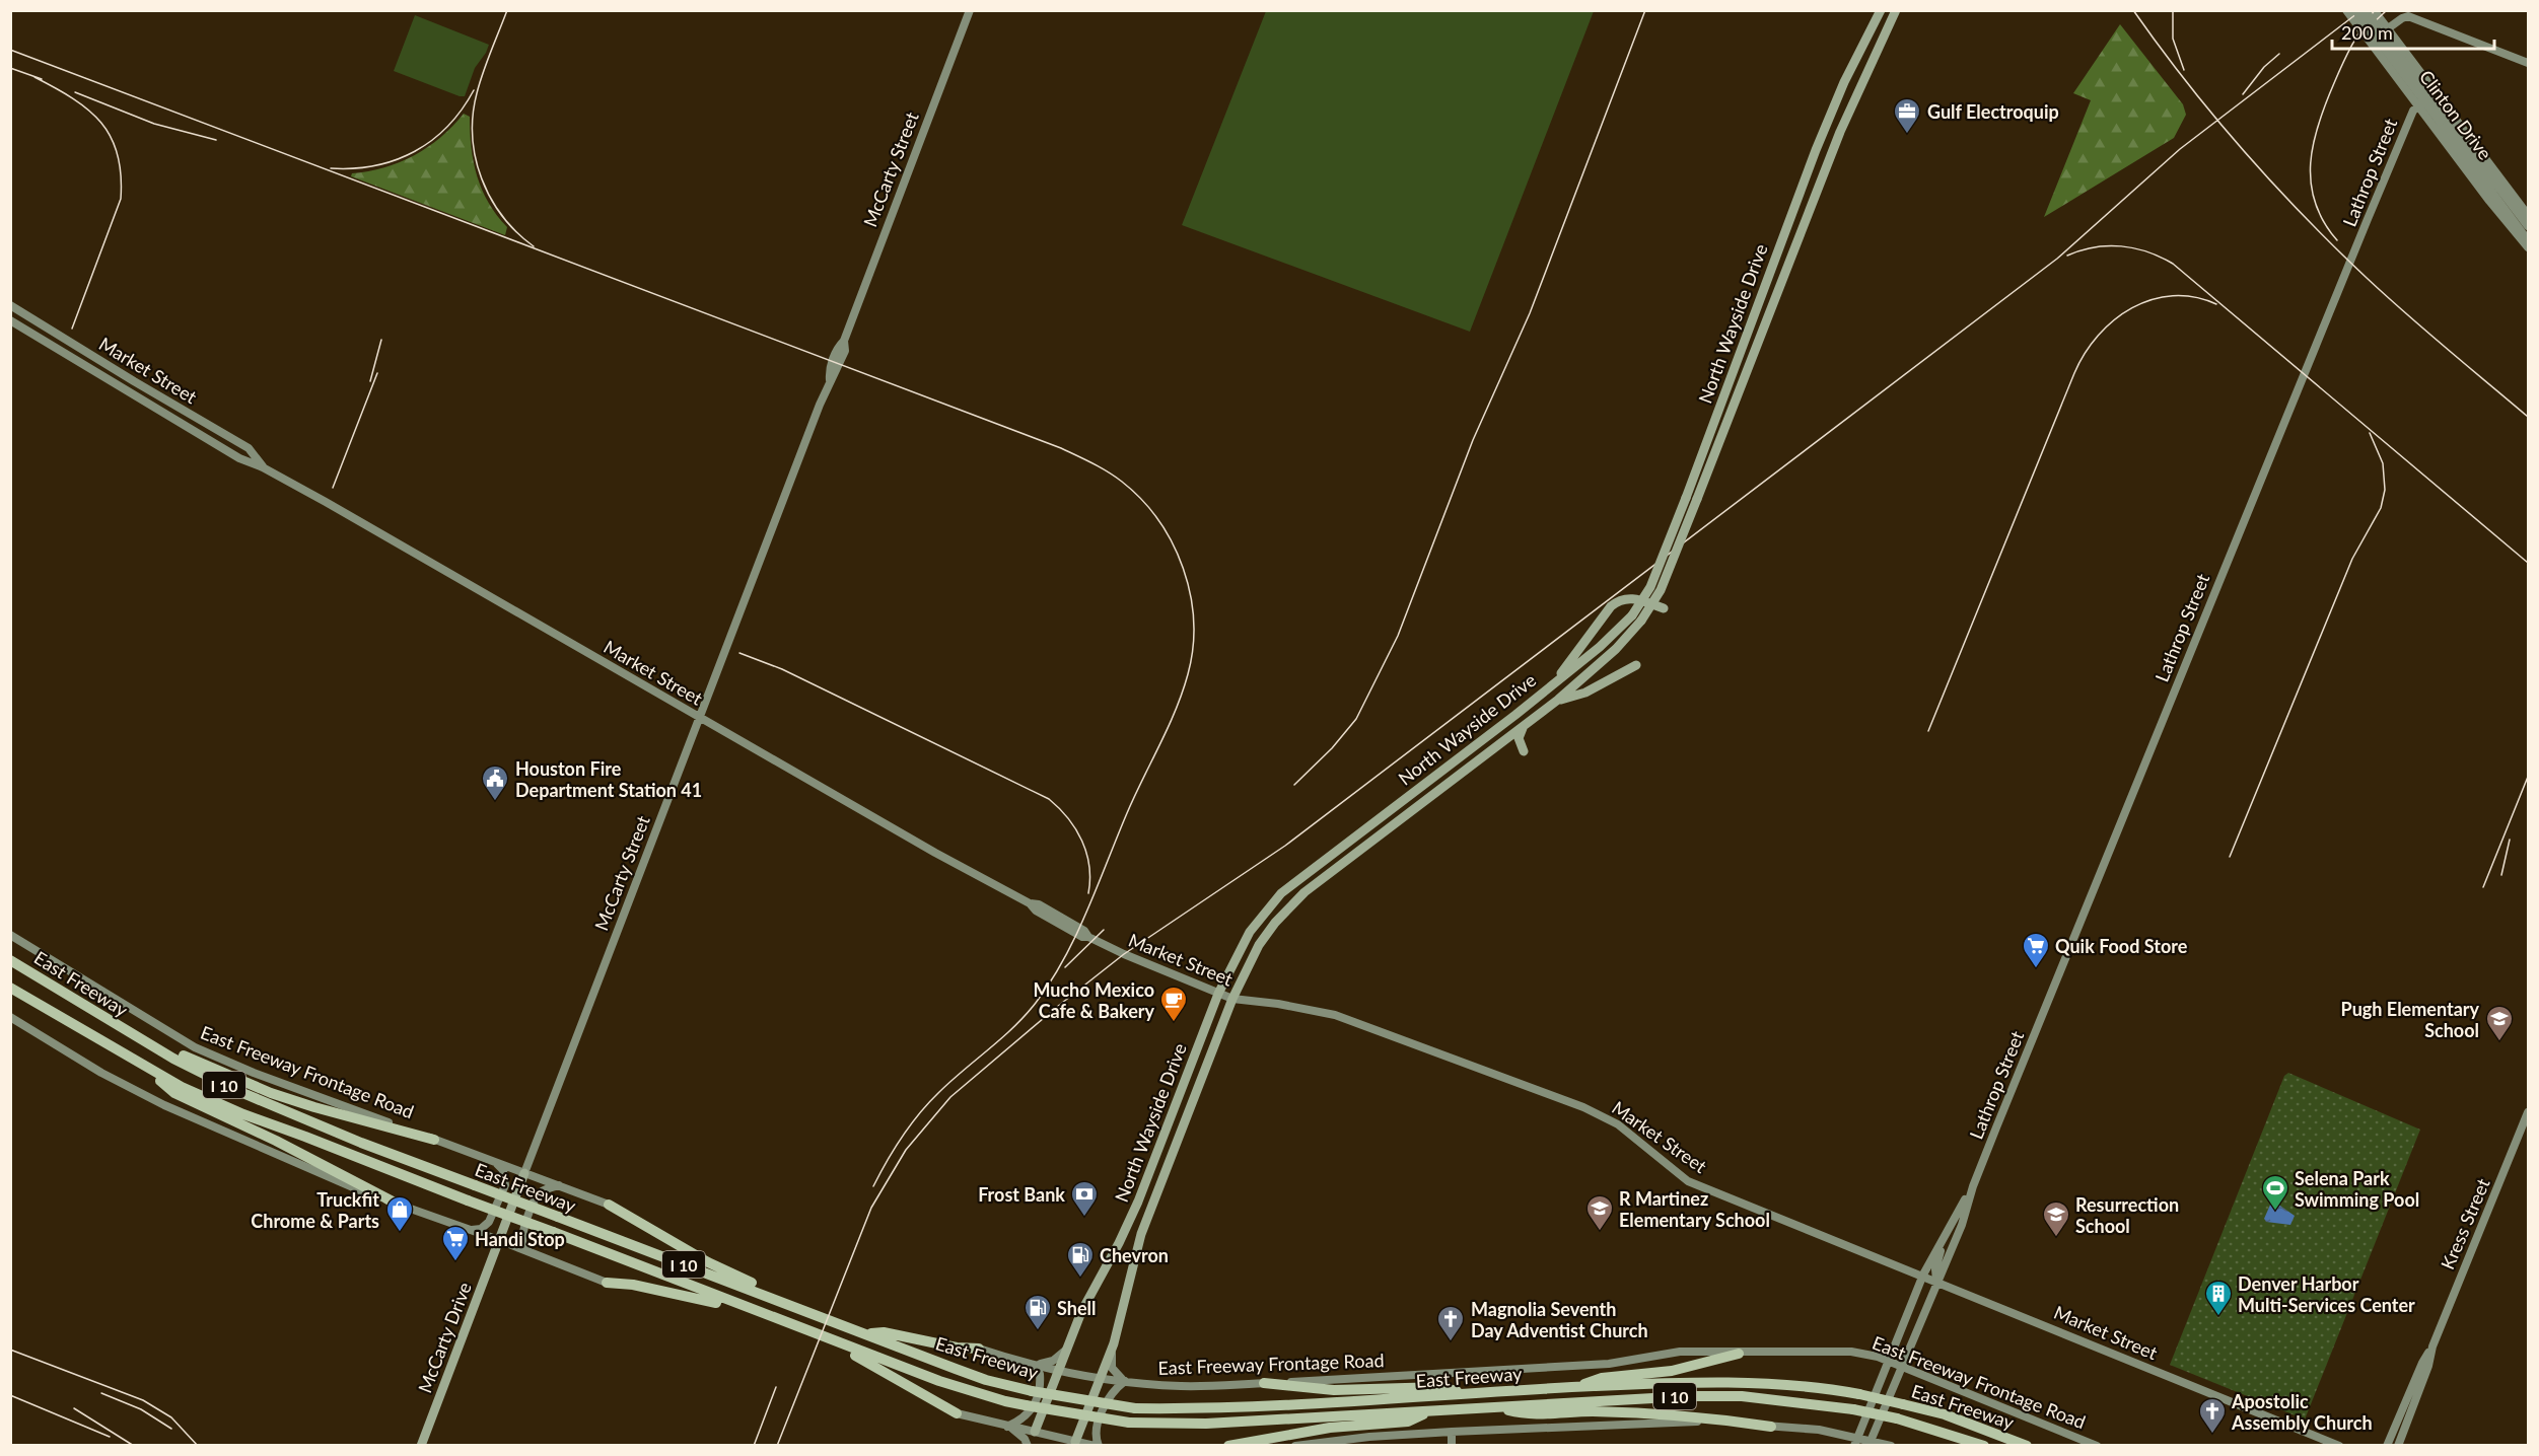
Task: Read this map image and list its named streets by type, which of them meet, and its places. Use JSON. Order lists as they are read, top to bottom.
{
  "streets": {
    "highway": ["East Freeway", "I 10"],
    "main road": [
      "Clinton Drive",
      "McCarty Street",
      "Lathrop Street",
      "North Wayside Drive",
      "Market Street",
      "East Freeway Frontage Road",
      "Kress Street",
      "McCarty Drive"
    ]
  },
  "crossings": [
    ["McCarty Street", "Market Street"],
    ["McCarty Street", "East Freeway Frontage Road"],
    ["McCarty Street", "McCarty Drive"],
    ["Lathrop Street", "Market Street"],
    ["Lathrop Street", "East Freeway Frontage Road"],
    ["North Wayside Drive", "Market Street"],
    ["North Wayside Drive", "East Freeway Frontage Road"],
    ["East Freeway Frontage Road", "McCarty Drive"]
  ],
  "places": {
    "office": ["Gulf Electroquip"],
    "public building": ["Houston Fire Department Station 41"],
    "supermarket": ["Quik Food Store", "Handi Stop"],
    "cafe": ["Mucho Mexico Cafe & Bakery"],
    "school or university": ["Pugh Elementary School", "R Martinez Elementary School", "Resurrection School"],
    "sports": ["Selena Park Swimming Pool"],
    "bank": ["Frost Bank"],
    "shop": ["Truckfit Chrome & Parts"],
    "fuel station": ["Chevron", "Shell"],
    "building": ["Denver Harbor Multi-Services Center"],
    "church": ["Magnolia Seventh Day Adventist Church", "Apostolic Assembly Church"]
  },
  "scale_bar": "200 m"
}
